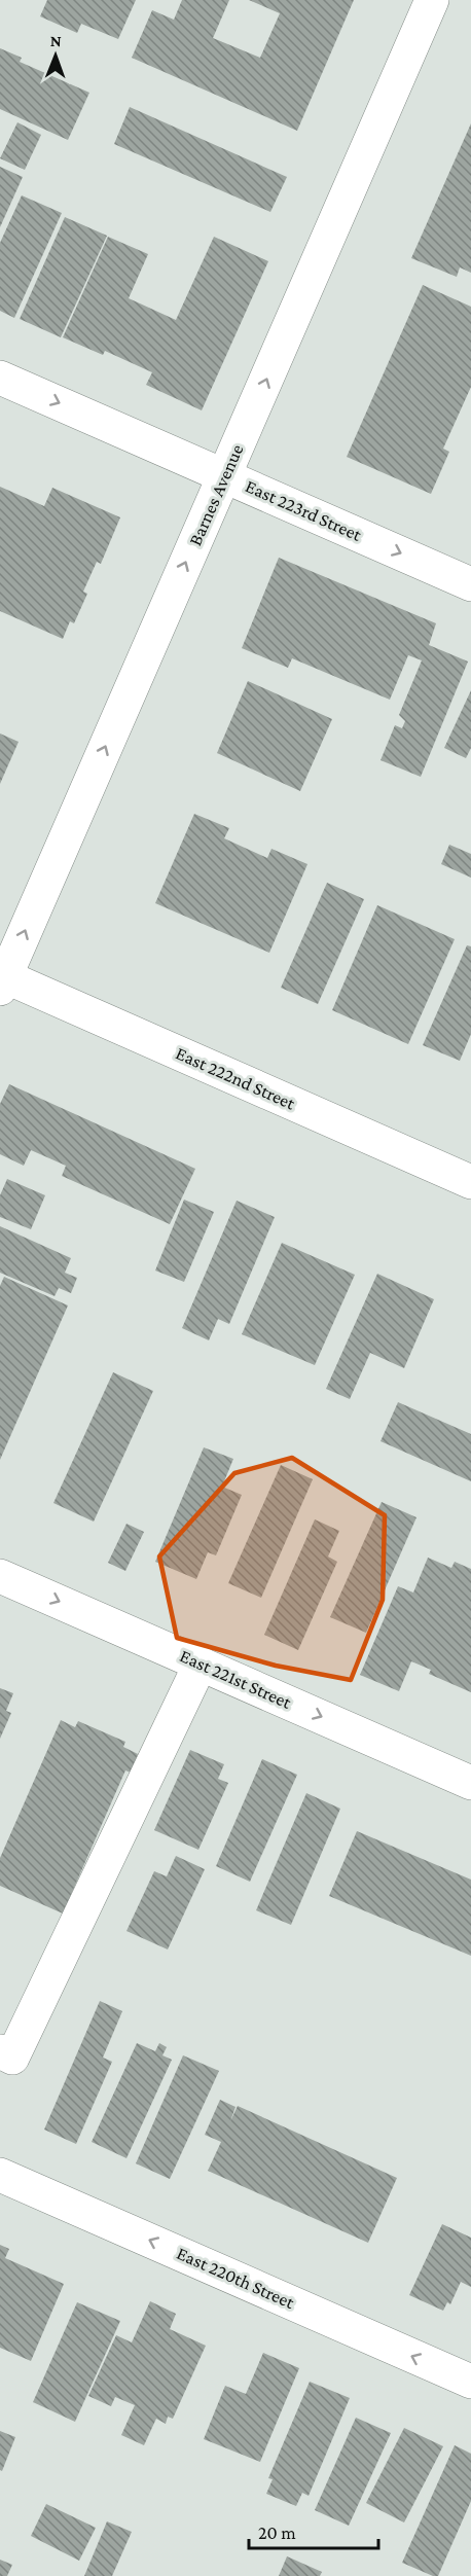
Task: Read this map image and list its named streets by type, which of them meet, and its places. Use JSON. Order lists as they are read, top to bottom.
{
  "streets": {
    "street": [
      "Barnes Avenue",
      "East 223rd Street",
      "East 222nd Street",
      "East 221st Street",
      "East 220th Street"
    ]
  },
  "crossings": [
    ["Barnes Avenue", "East 223rd Street"],
    ["Barnes Avenue", "East 222nd Street"]
  ],
  "one_way": [
    "Barnes Avenue",
    "East 223rd Street",
    "East 221st Street",
    "East 220th Street"
  ],
  "scale_bar": "20 m",
  "north": "top"
}
